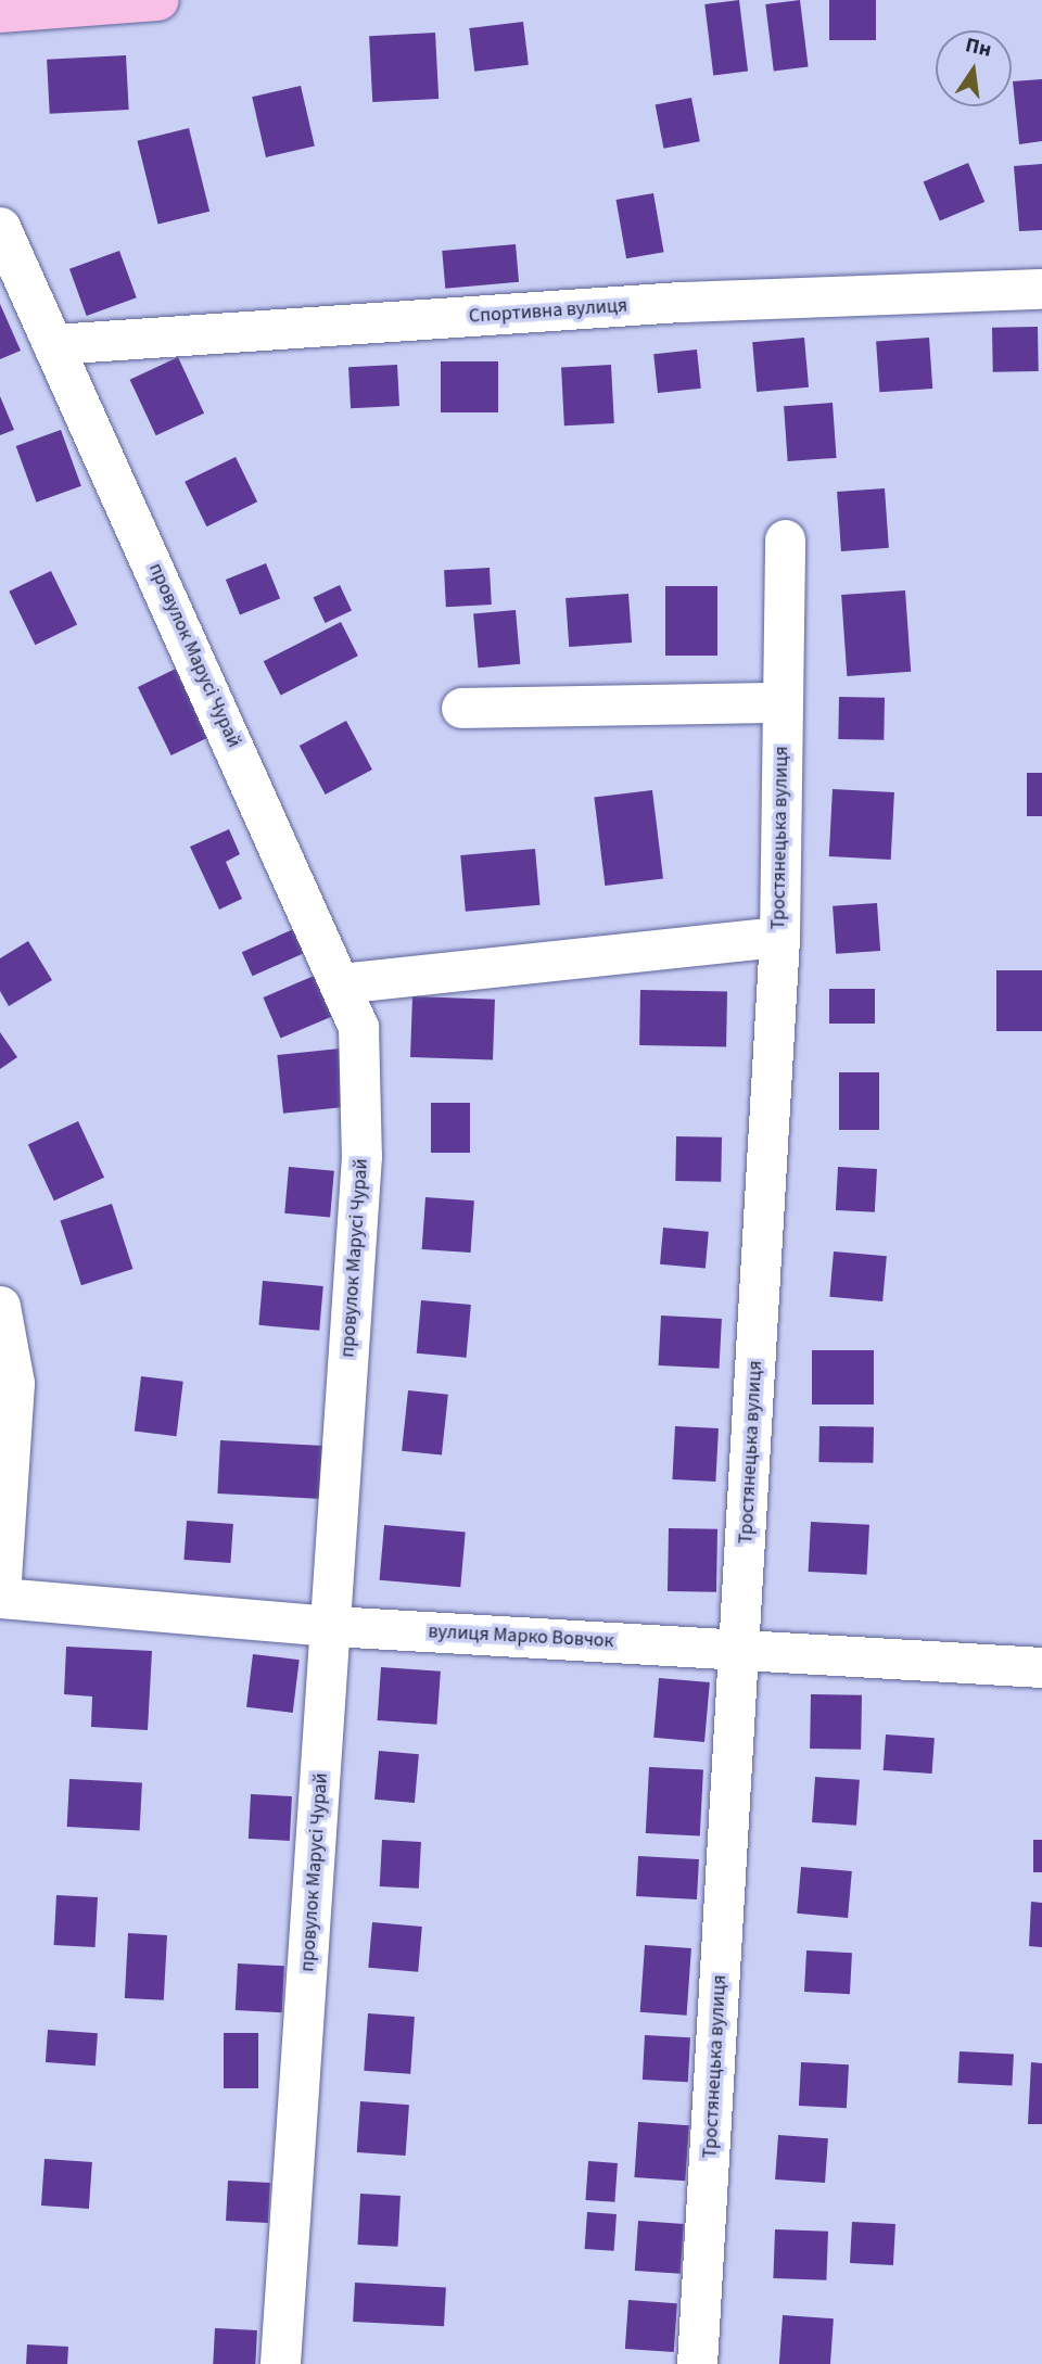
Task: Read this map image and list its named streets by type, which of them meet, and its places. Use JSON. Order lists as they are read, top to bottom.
{
  "streets": {
    "street": [
      "Спортивна вулиця",
      "провулок Марусі Чурай",
      "Тростянецька вулиця",
      "вулиця Марко Вовчок"
    ]
  },
  "crossings": [
    ["Спортивна вулиця", "провулок Марусі Чурай"],
    ["провулок Марусі Чурай", "вулиця Марко Вовчок"],
    ["Тростянецька вулиця", "вулиця Марко Вовчок"]
  ],
  "north": "top"
}
